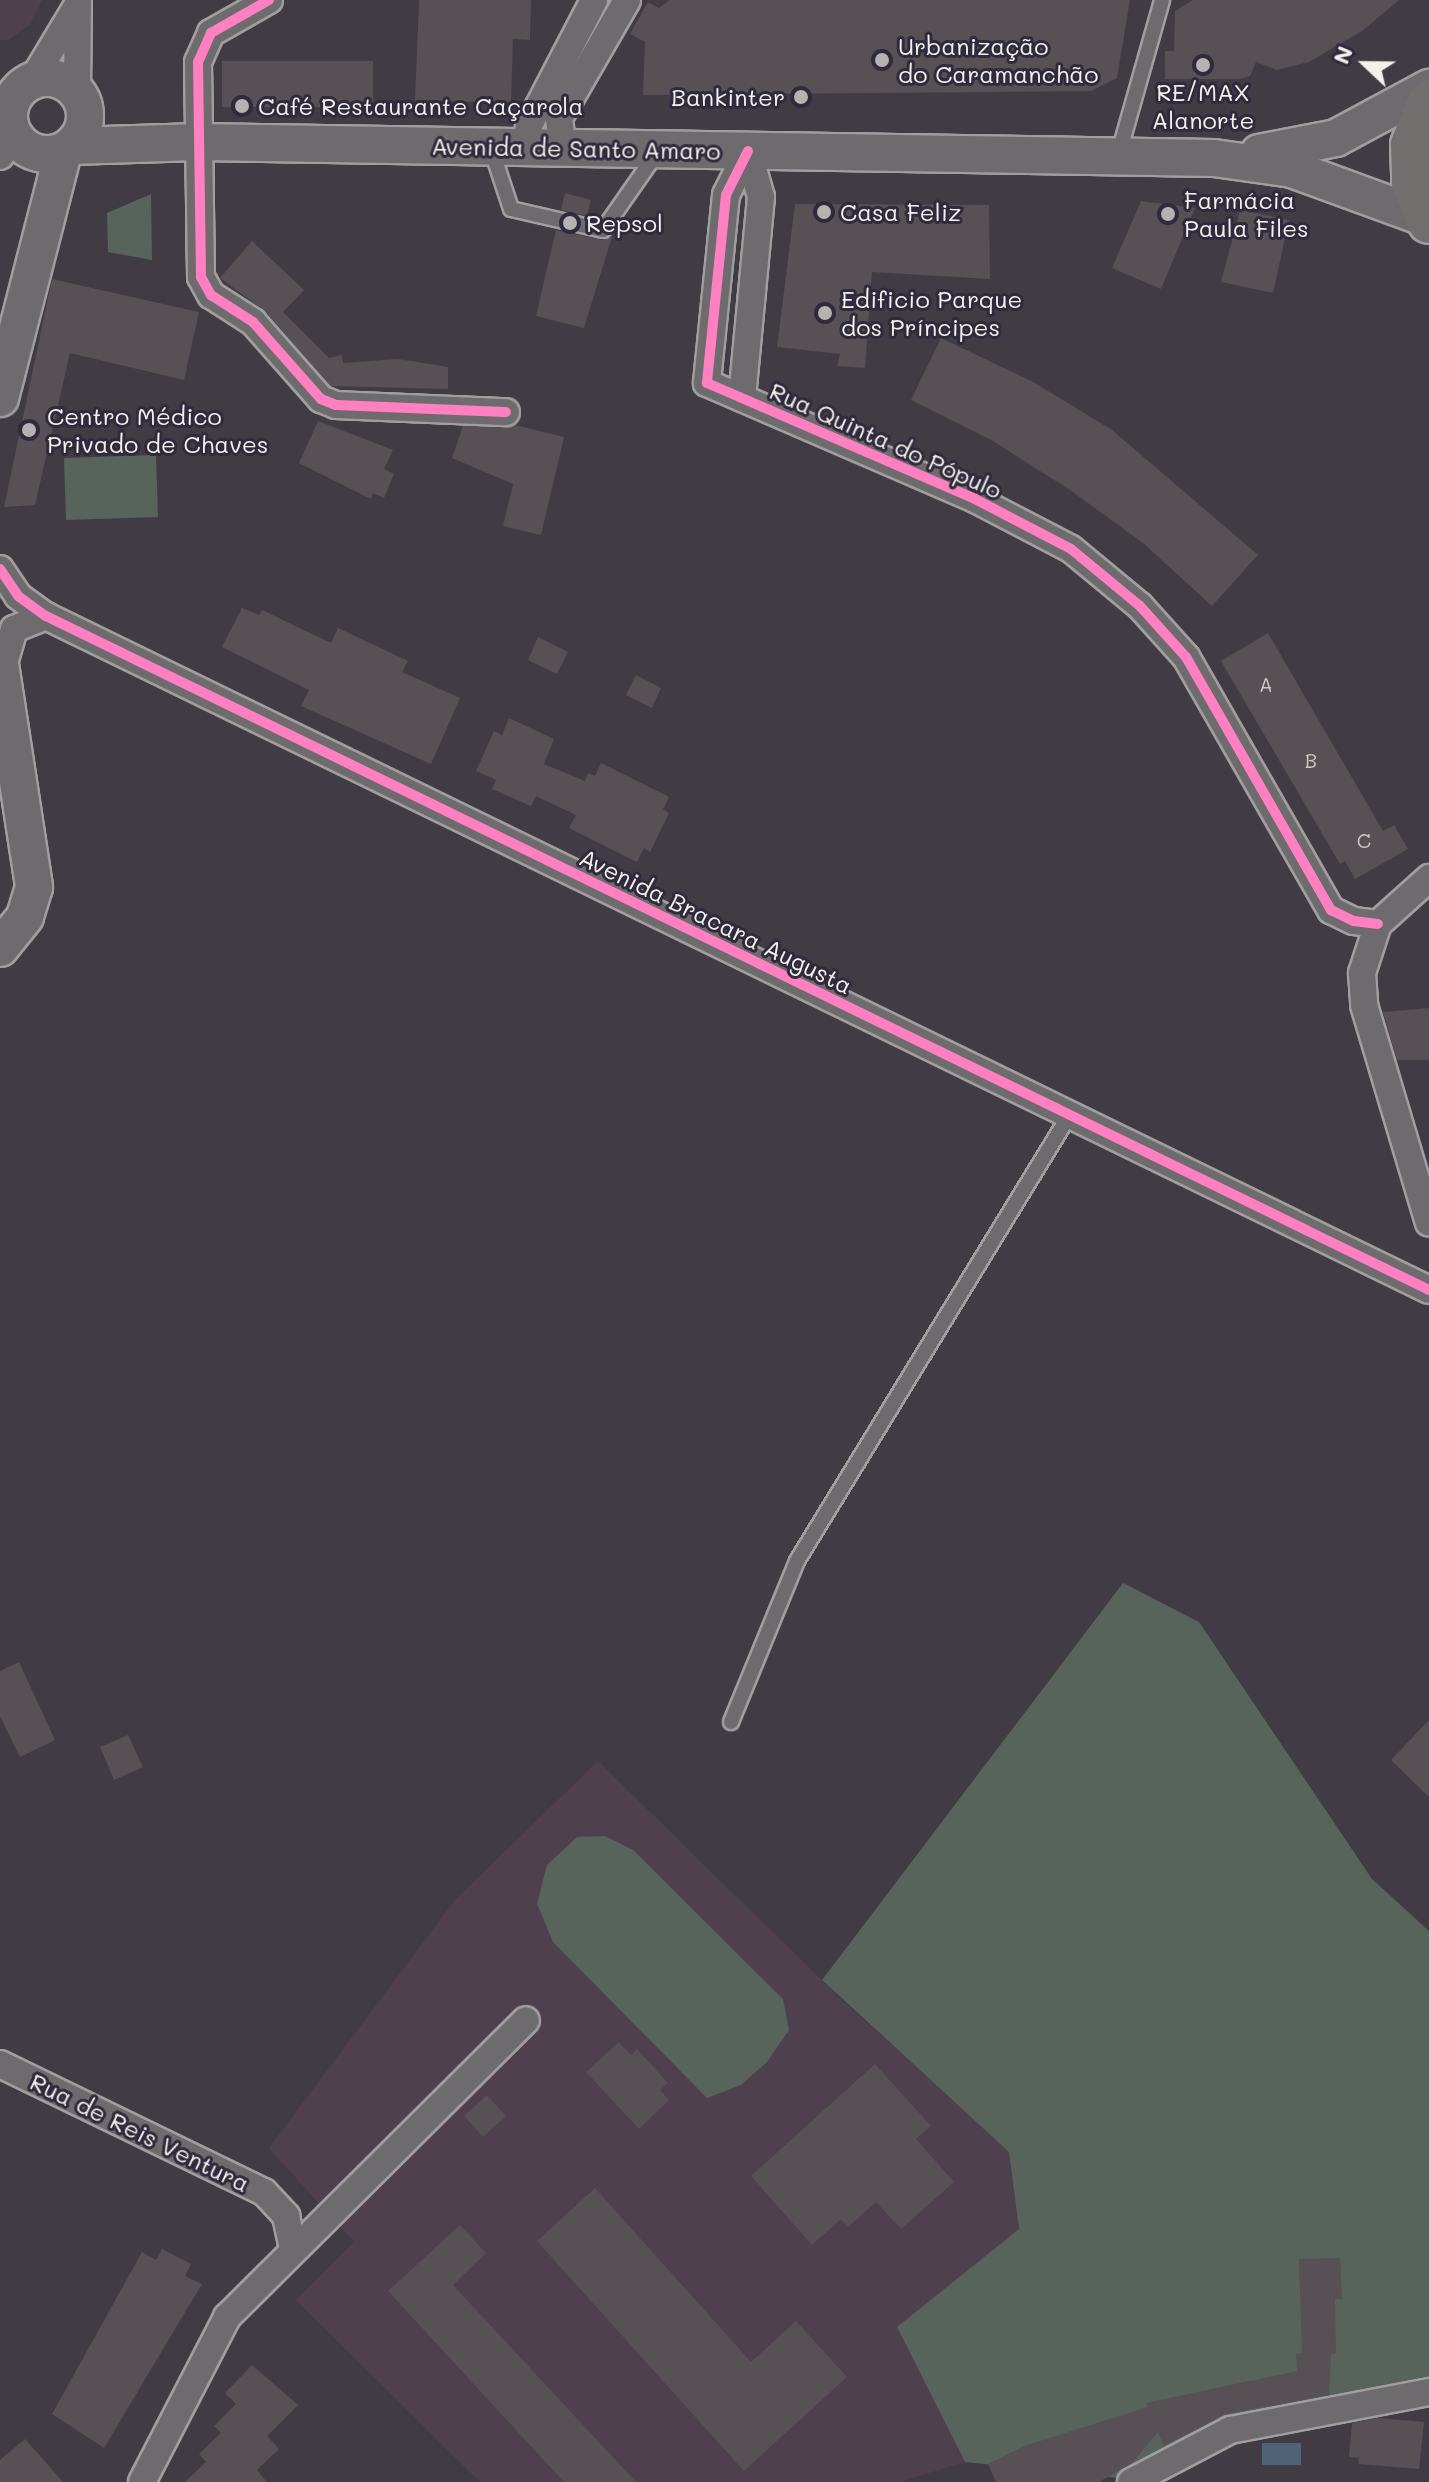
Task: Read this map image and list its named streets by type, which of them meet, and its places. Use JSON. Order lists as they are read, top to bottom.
{
  "streets": {
    "main road": ["Avenida de Santo Amaro"],
    "street": ["Rua Quinta do Pópulo", "Avenida Bracara Augusta", "Rua de Reis Ventura"]
  },
  "crossings": [
    ["Avenida de Santo Amaro", "Rua Quinta do Pópulo"]
  ],
  "places": [
    "Urbanização do Caramanchão",
    "RE/MAX Alanorte",
    "Bankinter",
    "Café Restaurante Caçarola",
    "Casa Feliz",
    "Farmácia Paula Files",
    "Repsol",
    "Edificio Parque dos Príncipes",
    "Centro Médico Privado de Chaves"
  ],
  "house_numbers": ["A", "B", "C"],
  "north": "left"
}
